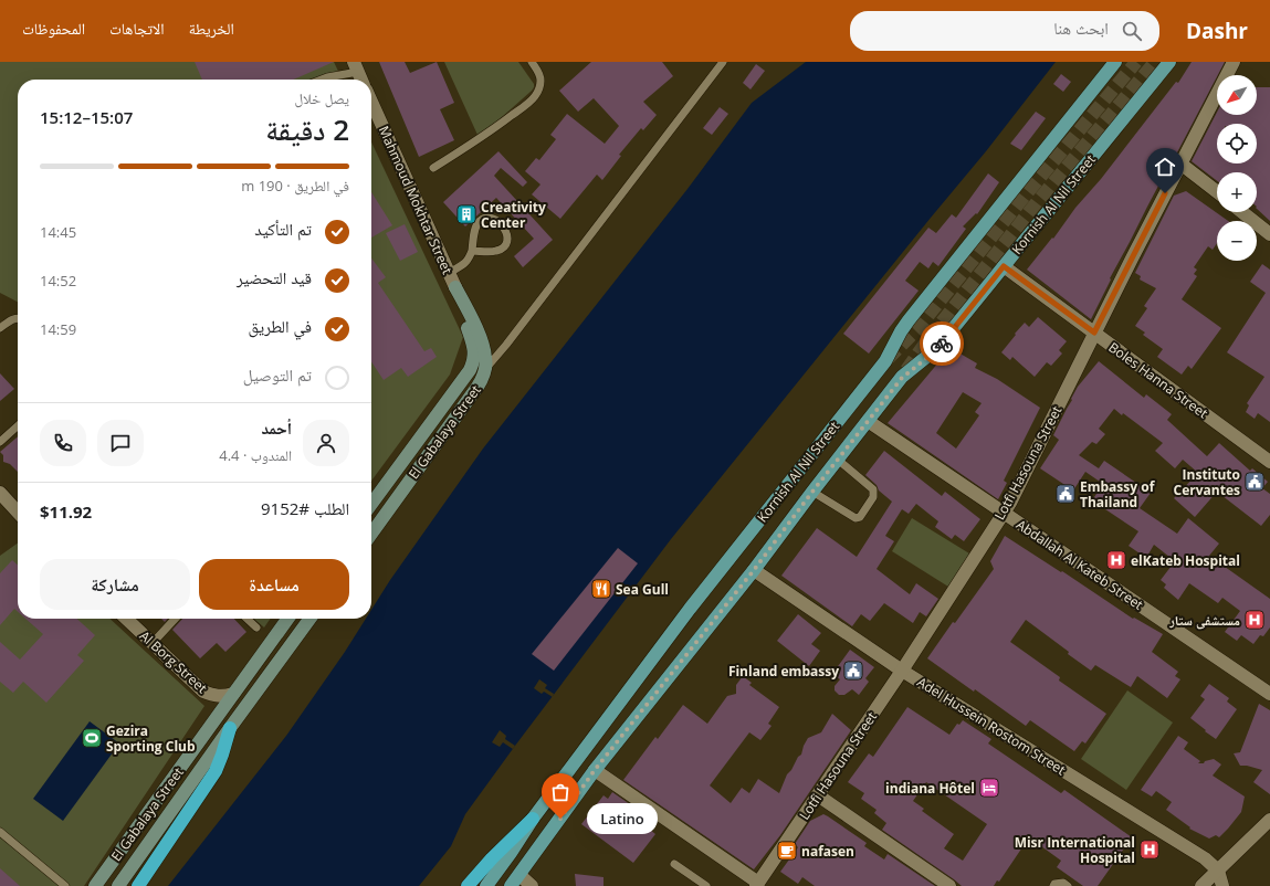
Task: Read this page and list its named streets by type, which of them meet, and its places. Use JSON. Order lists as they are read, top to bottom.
{
  "streets": {
    "main road": ["Kornish Al Nil Street"],
    "street": [
      "Mahmoud Mokhtar Street",
      "Boles Hanna Street",
      "El Gabalaya Street",
      "Lotfi Hasouna Street",
      "Abdallah Al Kateb Street",
      "Al Borg Street",
      "Adel Hussein Rostom Street"
    ]
  },
  "crossings": [
    ["Mahmoud Mokhtar Street", "El Gabalaya Street"],
    ["Kornish Al Nil Street", "Boles Hanna Street"],
    ["Kornish Al Nil Street", "Abdallah Al Kateb Street"],
    ["Kornish Al Nil Street", "Adel Hussein Rostom Street"],
    ["Boles Hanna Street", "Lotfi Hasouna Street"],
    ["El Gabalaya Street", "Al Borg Street"],
    ["Lotfi Hasouna Street", "Abdallah Al Kateb Street"],
    ["Lotfi Hasouna Street", "Adel Hussein Rostom Street"]
  ],
  "places": {
    "building": ["Creativity Center"],
    "public building": ["Instituto Cervantes", "Embassy of Thailand", "Finland embassy"],
    "hospital": ["elKateb Hospital", "مستشفى ستار", "Misr International Hospital"],
    "restaurant": ["Sea Gull"],
    "sports": ["Gezira Sporting Club"],
    "hotel": ["indiana Hôtel"],
    "other": ["Latino"],
    "cafe": ["nafasen"]
  },
  "north": "bottom left",
  "page": {
    "header": "Dashr",
    "search": "ابحث هنا",
    "nav": ["الخريطة", "الاتجاهات", "المحفوظات"],
    "map_buttons": ["+", "−"],
    "heading": ["2 دقيقة", "يصل خلال", "15:07–15:12"],
    "panel": [
      "أحمد",
      "المندوب · 4.4",
      "الطلب #9152",
      "$11.92"
    ],
    "bar": "في الطريق · 190 m",
    "list": [
      ["تم التأكيد", "14:45"],
      ["قيد التحضير", "14:52"],
      ["في الطريق", "14:59"],
      "تم التوصيل"
    ],
    "buttons": ["مساعدة", "مشاركة"],
    "bubble": "Latino"
  }
}
